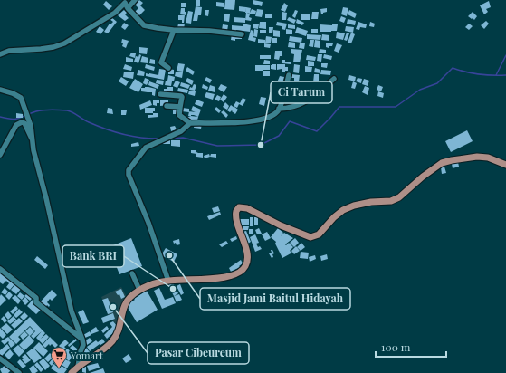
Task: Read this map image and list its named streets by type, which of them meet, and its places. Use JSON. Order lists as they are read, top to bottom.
{
  "places": {
    "other": [
      "Ci Tarum",
      "Masjid Jami Baitul Hidayah",
      "Bank BRI",
      "Pasar Cibeureum"
    ],
    "supermarket": ["Yomart"]
  },
  "scale_bar": "100 m"
}
